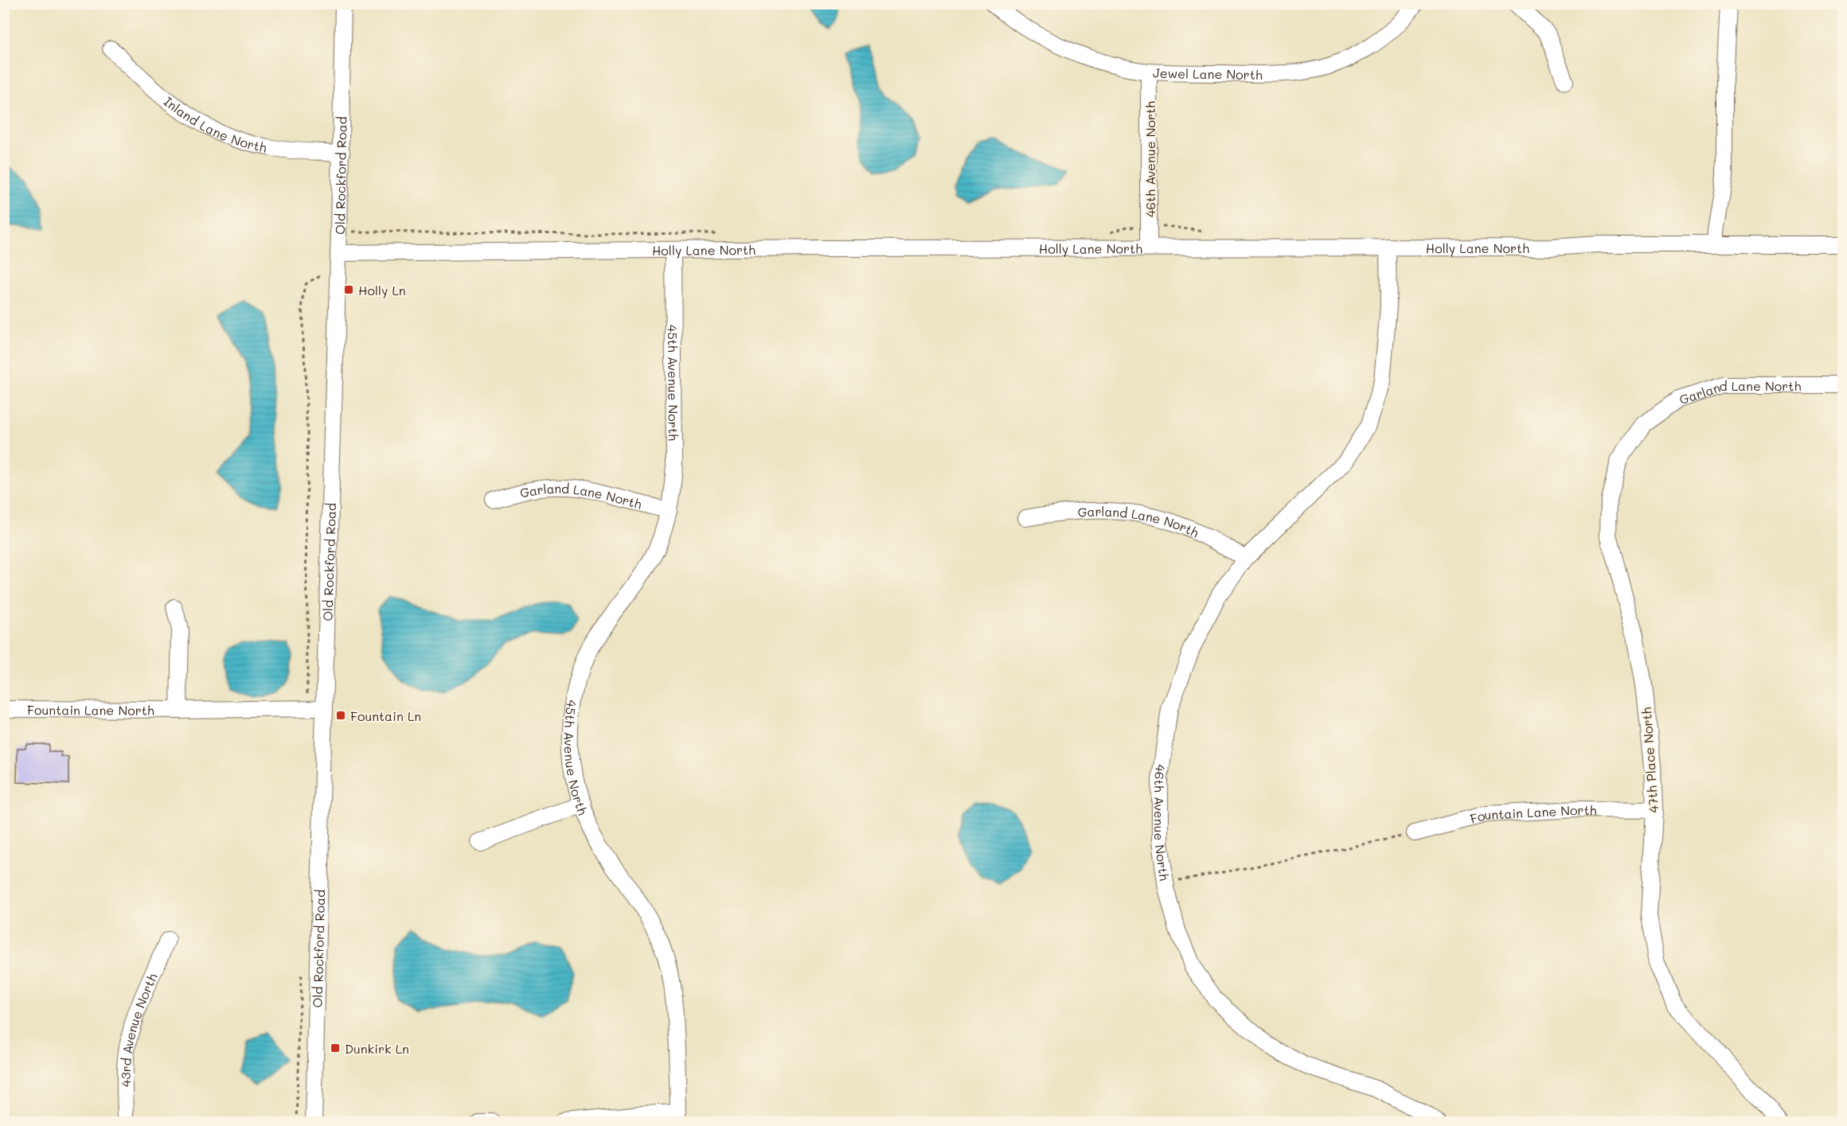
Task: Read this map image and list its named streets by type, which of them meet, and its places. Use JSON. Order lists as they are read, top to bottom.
{
  "streets": {
    "street": [
      "Jewel Lane North",
      "Inland Lane North",
      "46th Avenue North",
      "Old Rockford Road",
      "Holly Lane North",
      "45th Avenue North",
      "Garland Lane North",
      "Fountain Lane North",
      "47th Place North",
      "43rd Avenue North"
    ]
  },
  "crossings": [
    ["Jewel Lane North", "46th Avenue North"],
    ["Inland Lane North", "Old Rockford Road"],
    ["46th Avenue North", "Holly Lane North"],
    ["46th Avenue North", "Garland Lane North"],
    ["Old Rockford Road", "Holly Lane North"],
    ["Old Rockford Road", "Fountain Lane North"],
    ["Holly Lane North", "45th Avenue North"],
    ["45th Avenue North", "Garland Lane North"],
    ["Garland Lane North", "47th Place North"],
    ["Fountain Lane North", "47th Place North"]
  ],
  "places": {
    "transit": ["Holly Ln", "Fountain Ln", "Dunkirk Ln"]
  }
}
